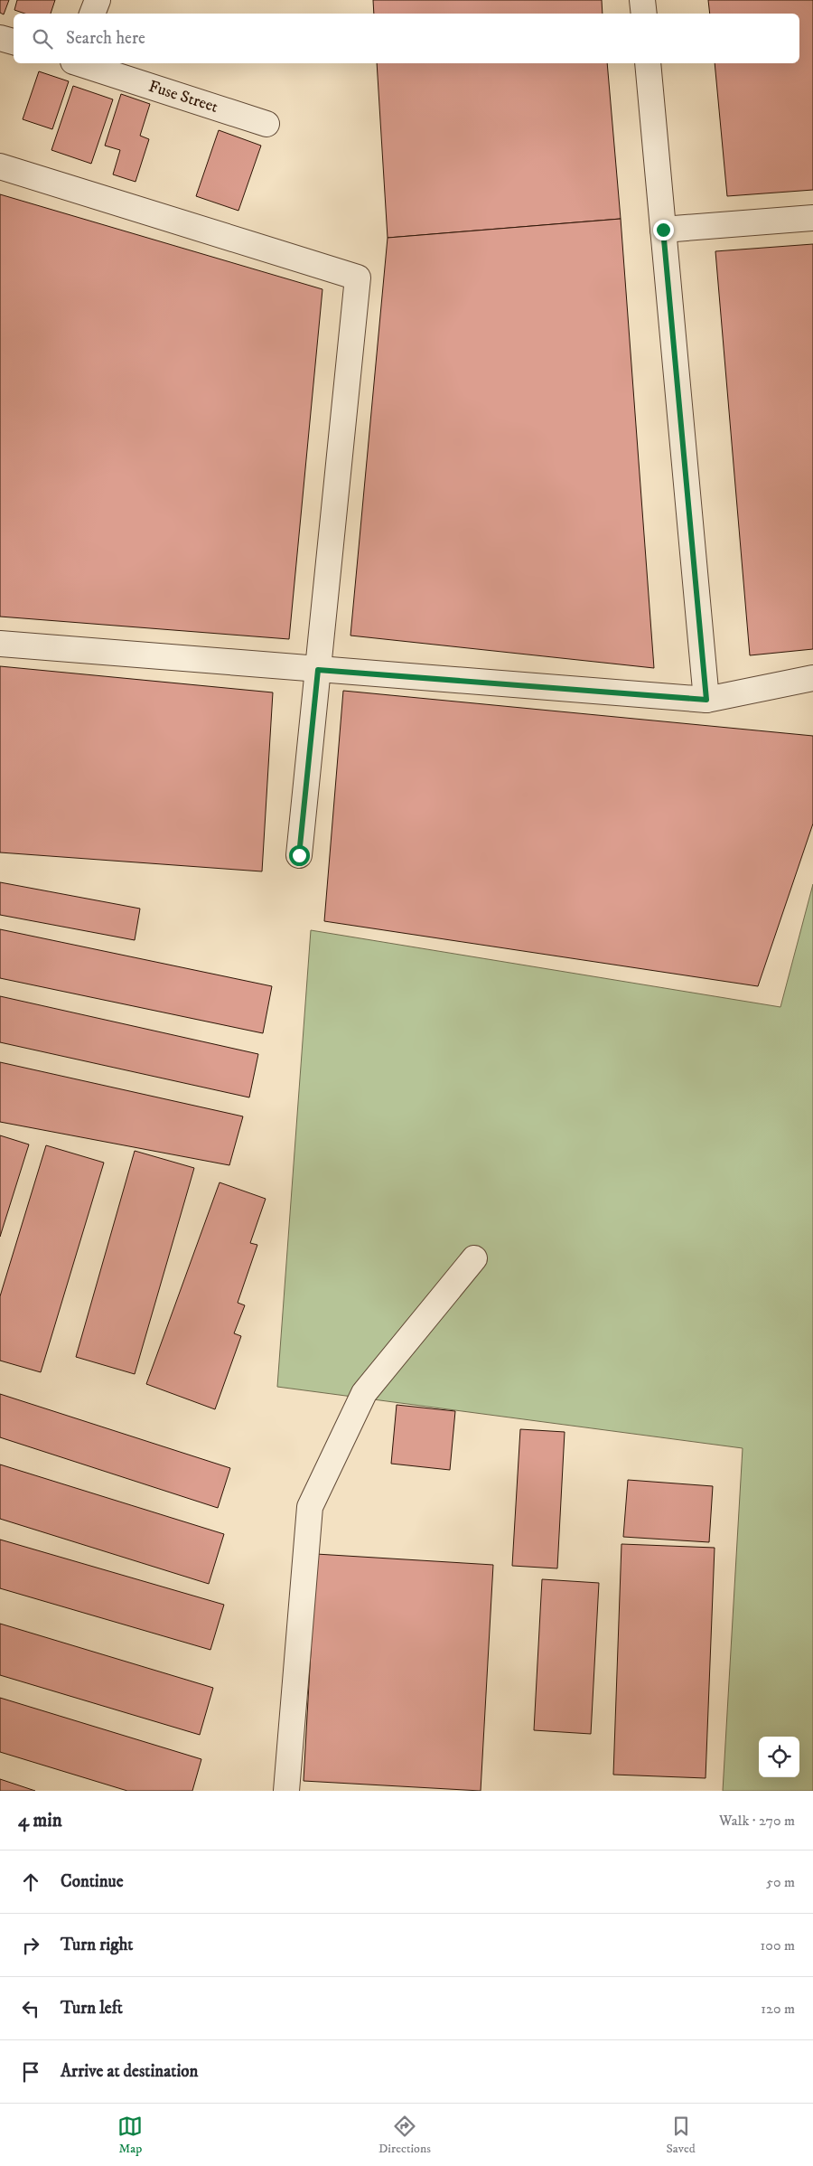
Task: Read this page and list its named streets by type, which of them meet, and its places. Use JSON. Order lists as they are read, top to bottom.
{
  "streets": {
    "street": ["Fuse Street"]
  },
  "page": {
    "search": "Search here",
    "heading": ["4 min", "Walk · 270 m"],
    "list": [
      ["Continue", "50 m"],
      ["Turn right", "100 m"],
      ["Turn left", "120 m"],
      "Arrive at destination"
    ],
    "nav": ["Map", "Directions", "Saved"]
  }
}
